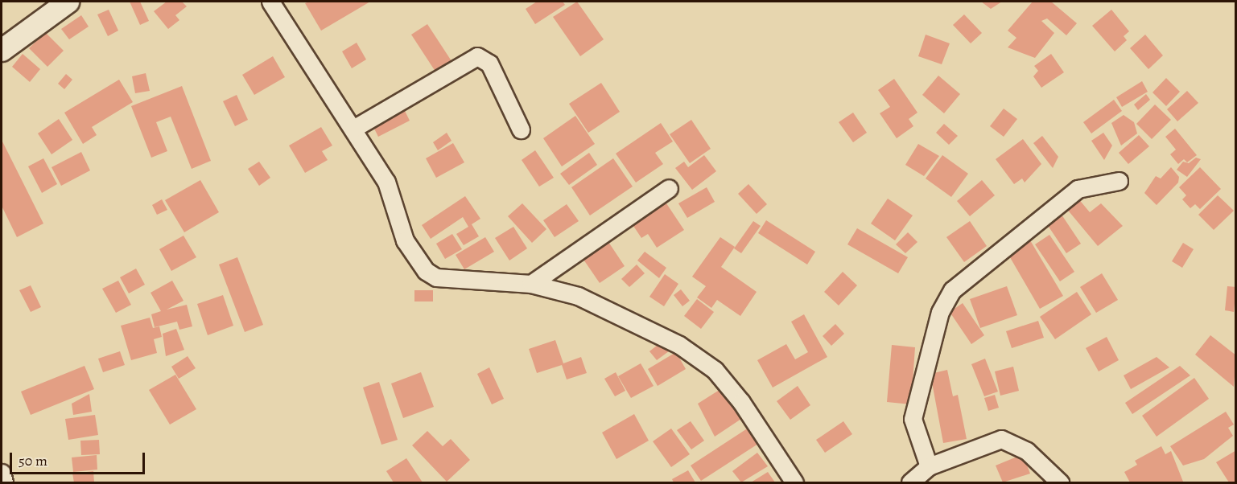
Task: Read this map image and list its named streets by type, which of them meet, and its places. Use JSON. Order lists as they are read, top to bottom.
{
  "scale_bar": "50 m"
}
